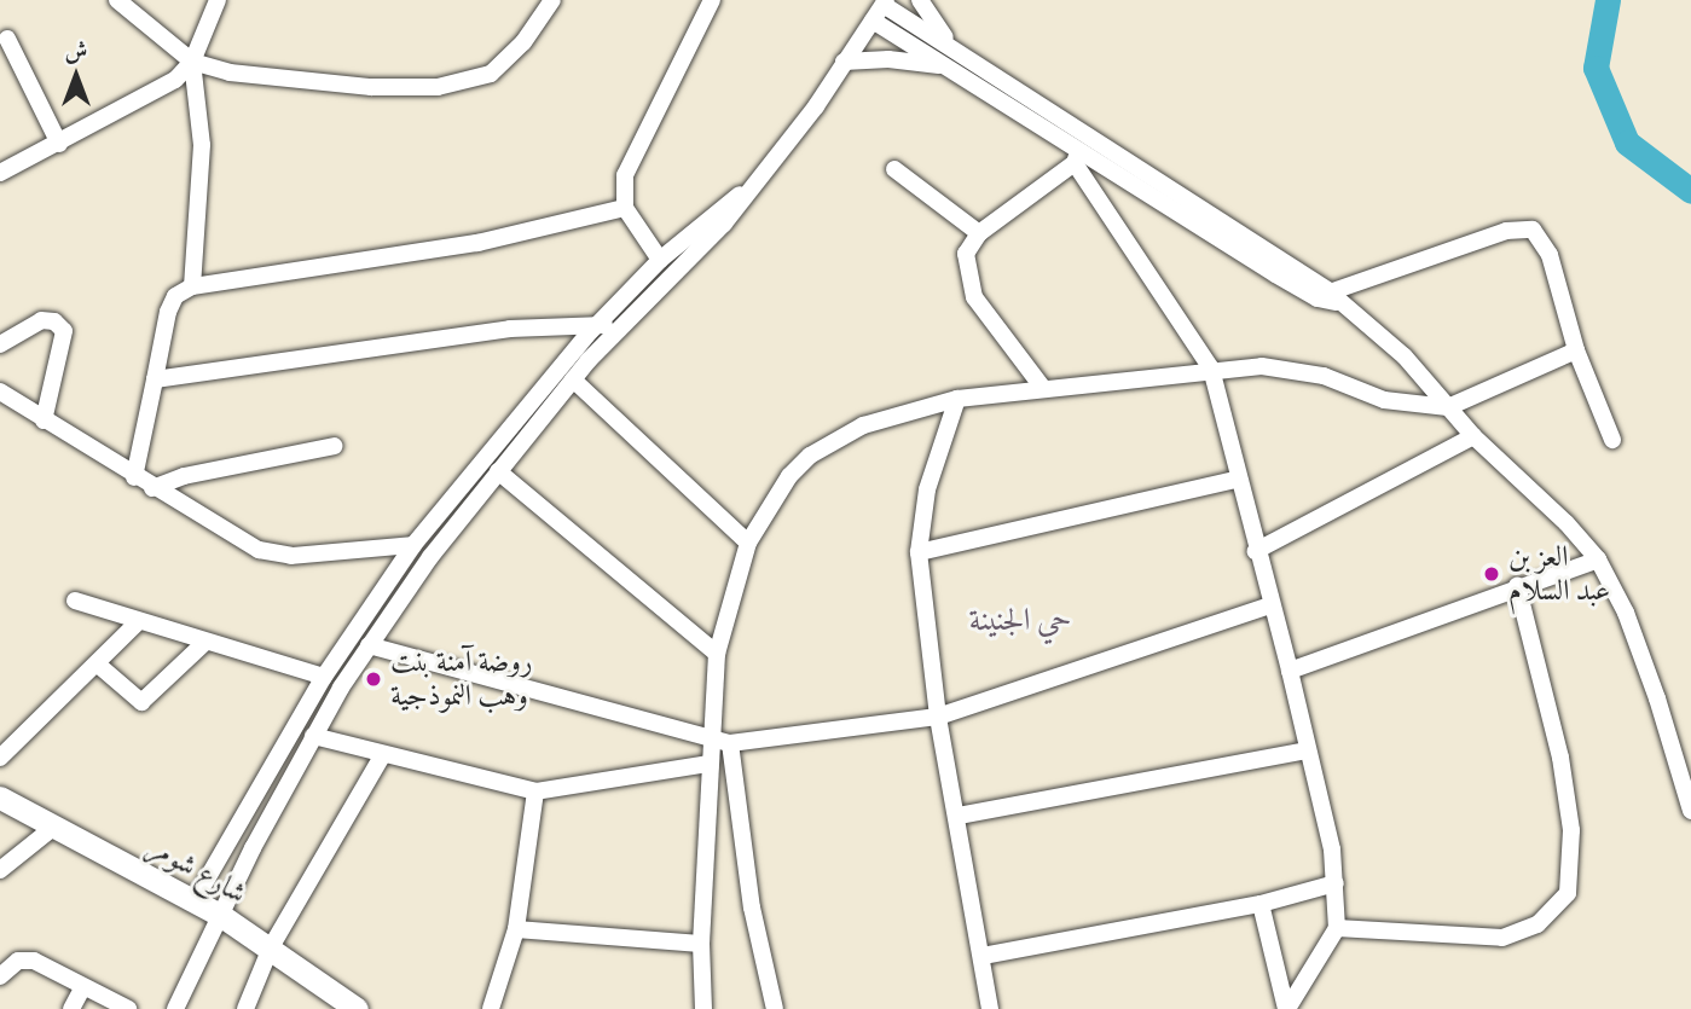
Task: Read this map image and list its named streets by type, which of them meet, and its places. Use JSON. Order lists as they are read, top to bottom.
{
  "streets": {
    "main road": ["شارع شومر"]
  },
  "districts": ["حي الجنينة"],
  "places": ["العز بن عبد السلام", "روضة آمنة بنت وهب النموذجية"],
  "north": "top"
}
